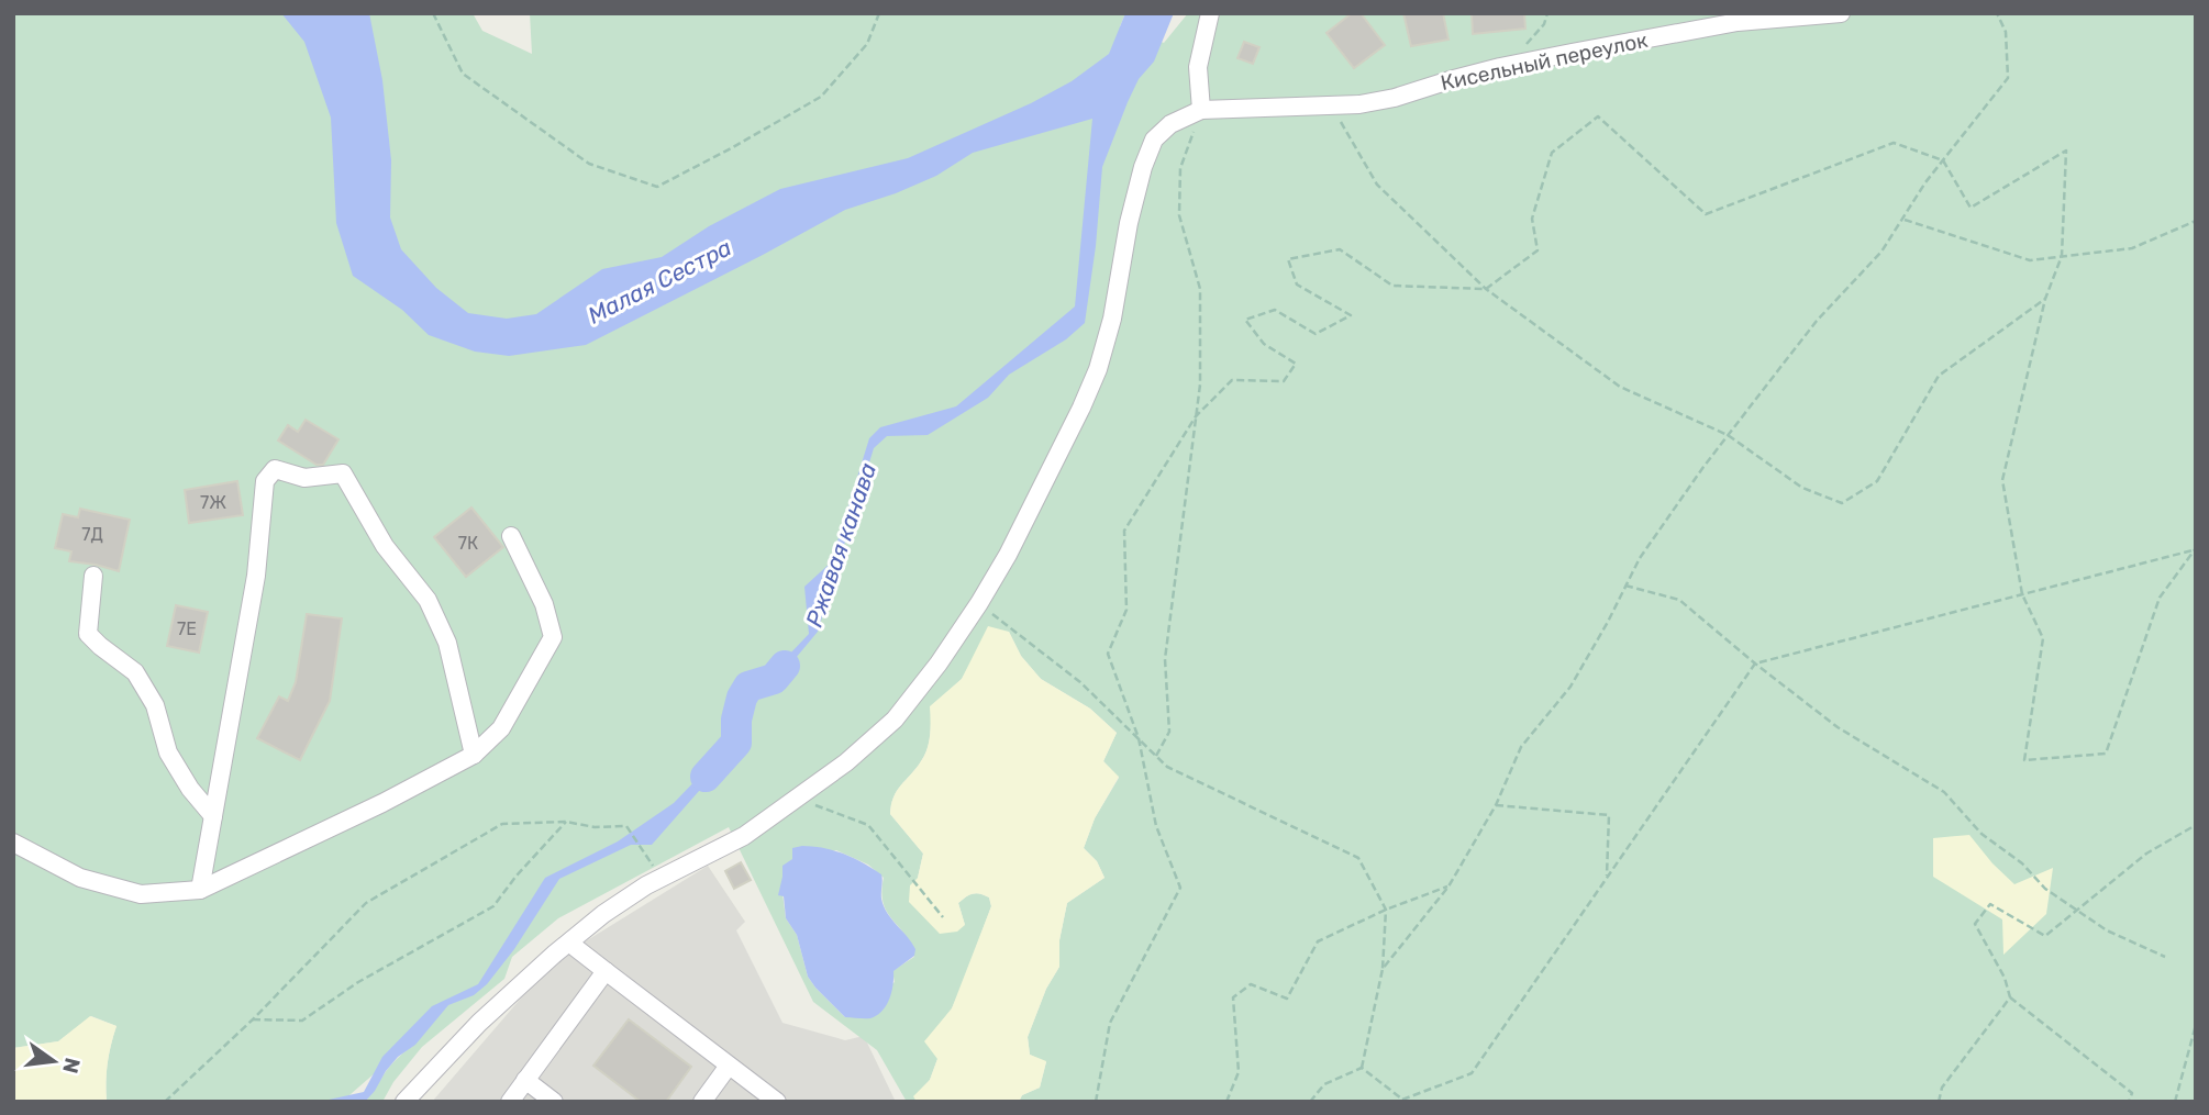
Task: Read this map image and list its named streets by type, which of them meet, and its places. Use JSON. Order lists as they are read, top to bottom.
{
  "streets": {
    "street": ["Кисельный переулок"]
  },
  "water": ["Малая Сестра", "Ржавая канава"],
  "house_numbers": [
    "7Ж",
    "7Д",
    "7К",
    "7Е"
  ],
  "north": "right"
}
